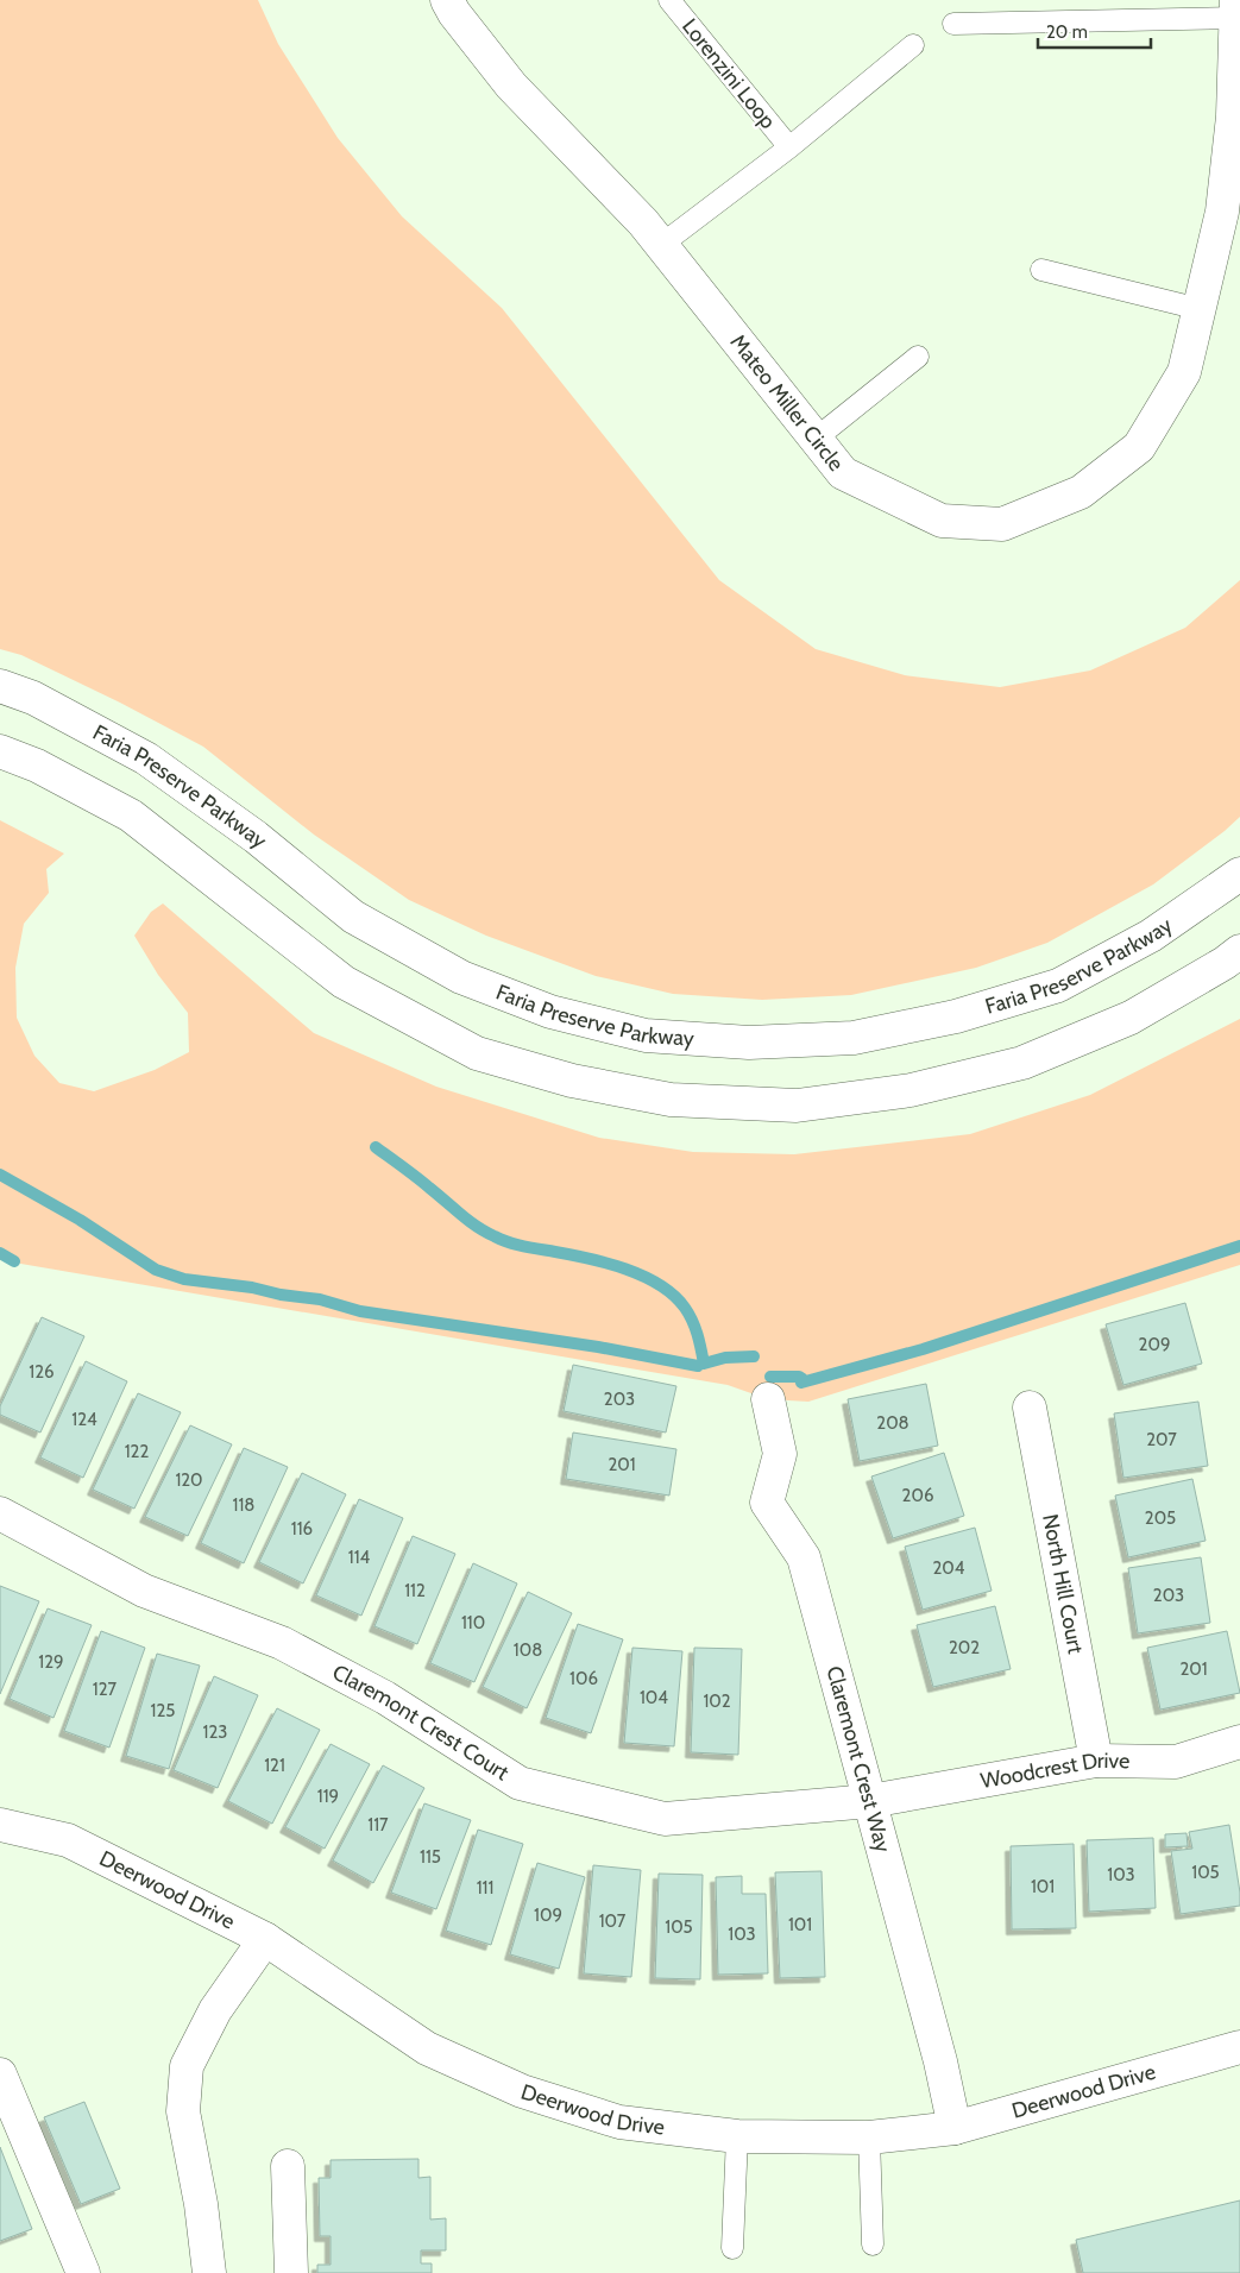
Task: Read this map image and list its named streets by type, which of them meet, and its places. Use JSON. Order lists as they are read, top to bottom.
{
  "streets": {
    "street": [
      "Mateo Miller Circle",
      "Faria Preserve Parkway",
      "North Hill Court",
      "Claremont Crest Court",
      "Claremont Crest Way",
      "Woodcrest Drive",
      "Deerwood Drive"
    ],
    "lane": ["Lorenzini Loop"]
  },
  "crossings": [
    ["Lorenzini Loop", "Mateo Miller Circle"],
    ["North Hill Court", "Woodcrest Drive"],
    ["Claremont Crest Court", "Claremont Crest Way"],
    ["Claremont Crest Court", "Woodcrest Drive"],
    ["Claremont Crest Way", "Woodcrest Drive"],
    ["Claremont Crest Way", "Deerwood Drive"]
  ],
  "house_numbers": [
    "209",
    "126",
    "203",
    "124",
    "208",
    "207",
    "122",
    "201",
    "120",
    "206",
    "118",
    "205",
    "116",
    "114",
    "204",
    "112",
    "203",
    "110",
    "202",
    "108",
    "129",
    "201",
    "106",
    "127",
    "104",
    "102",
    "125",
    "123",
    "121",
    "119",
    "117",
    "115",
    "105",
    "103",
    "101",
    "111",
    "109",
    "107",
    "101",
    "105",
    "103"
  ],
  "scale_bar": "20 m"
}
